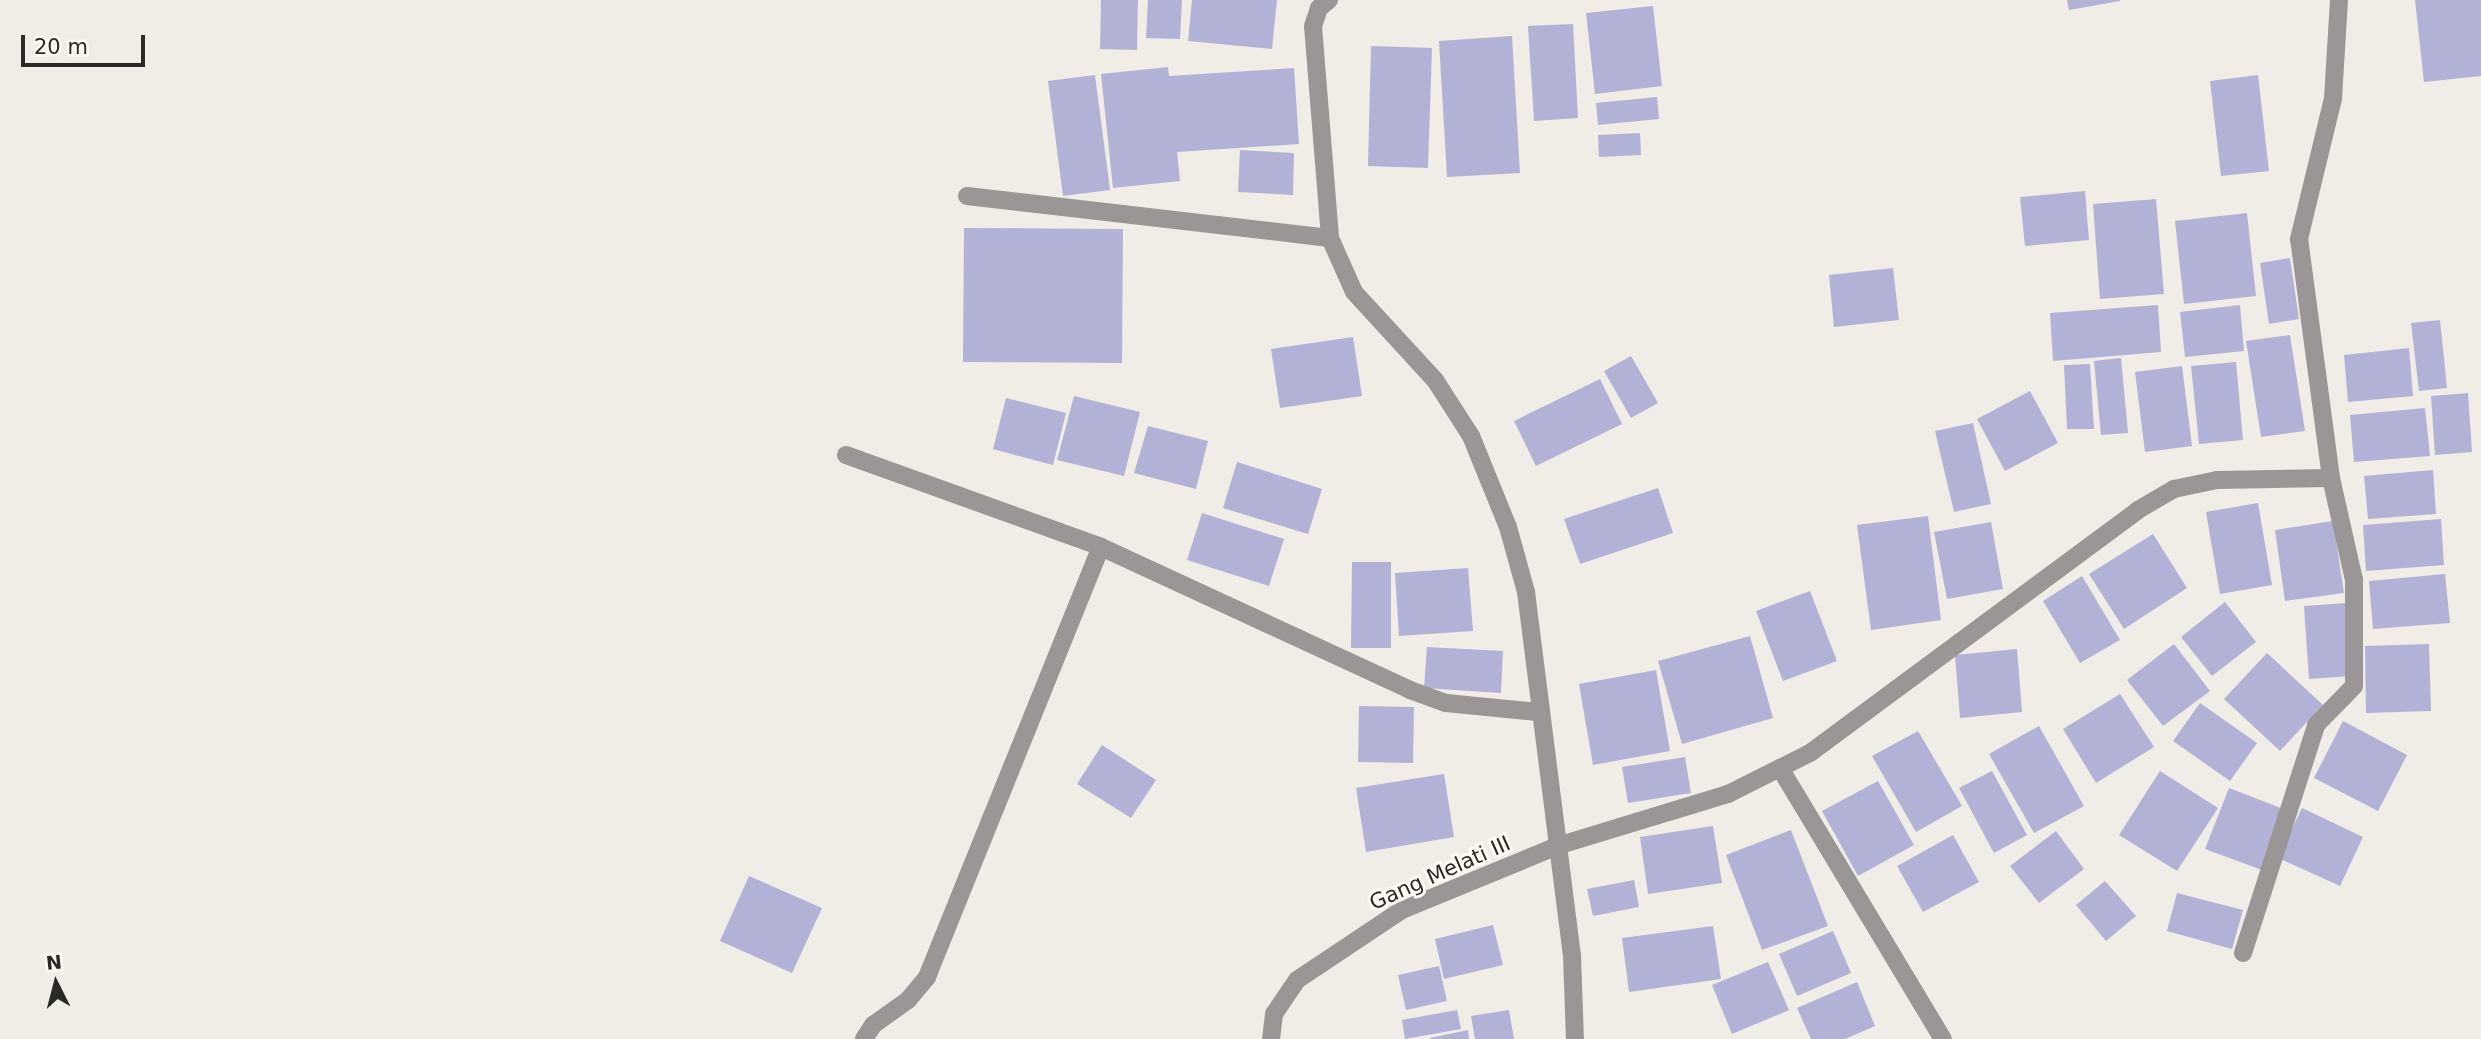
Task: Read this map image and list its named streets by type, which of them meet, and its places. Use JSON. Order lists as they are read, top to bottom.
{
  "streets": {
    "street": ["Gang Melati III"]
  },
  "scale_bar": "20 m",
  "north": "top"
}
